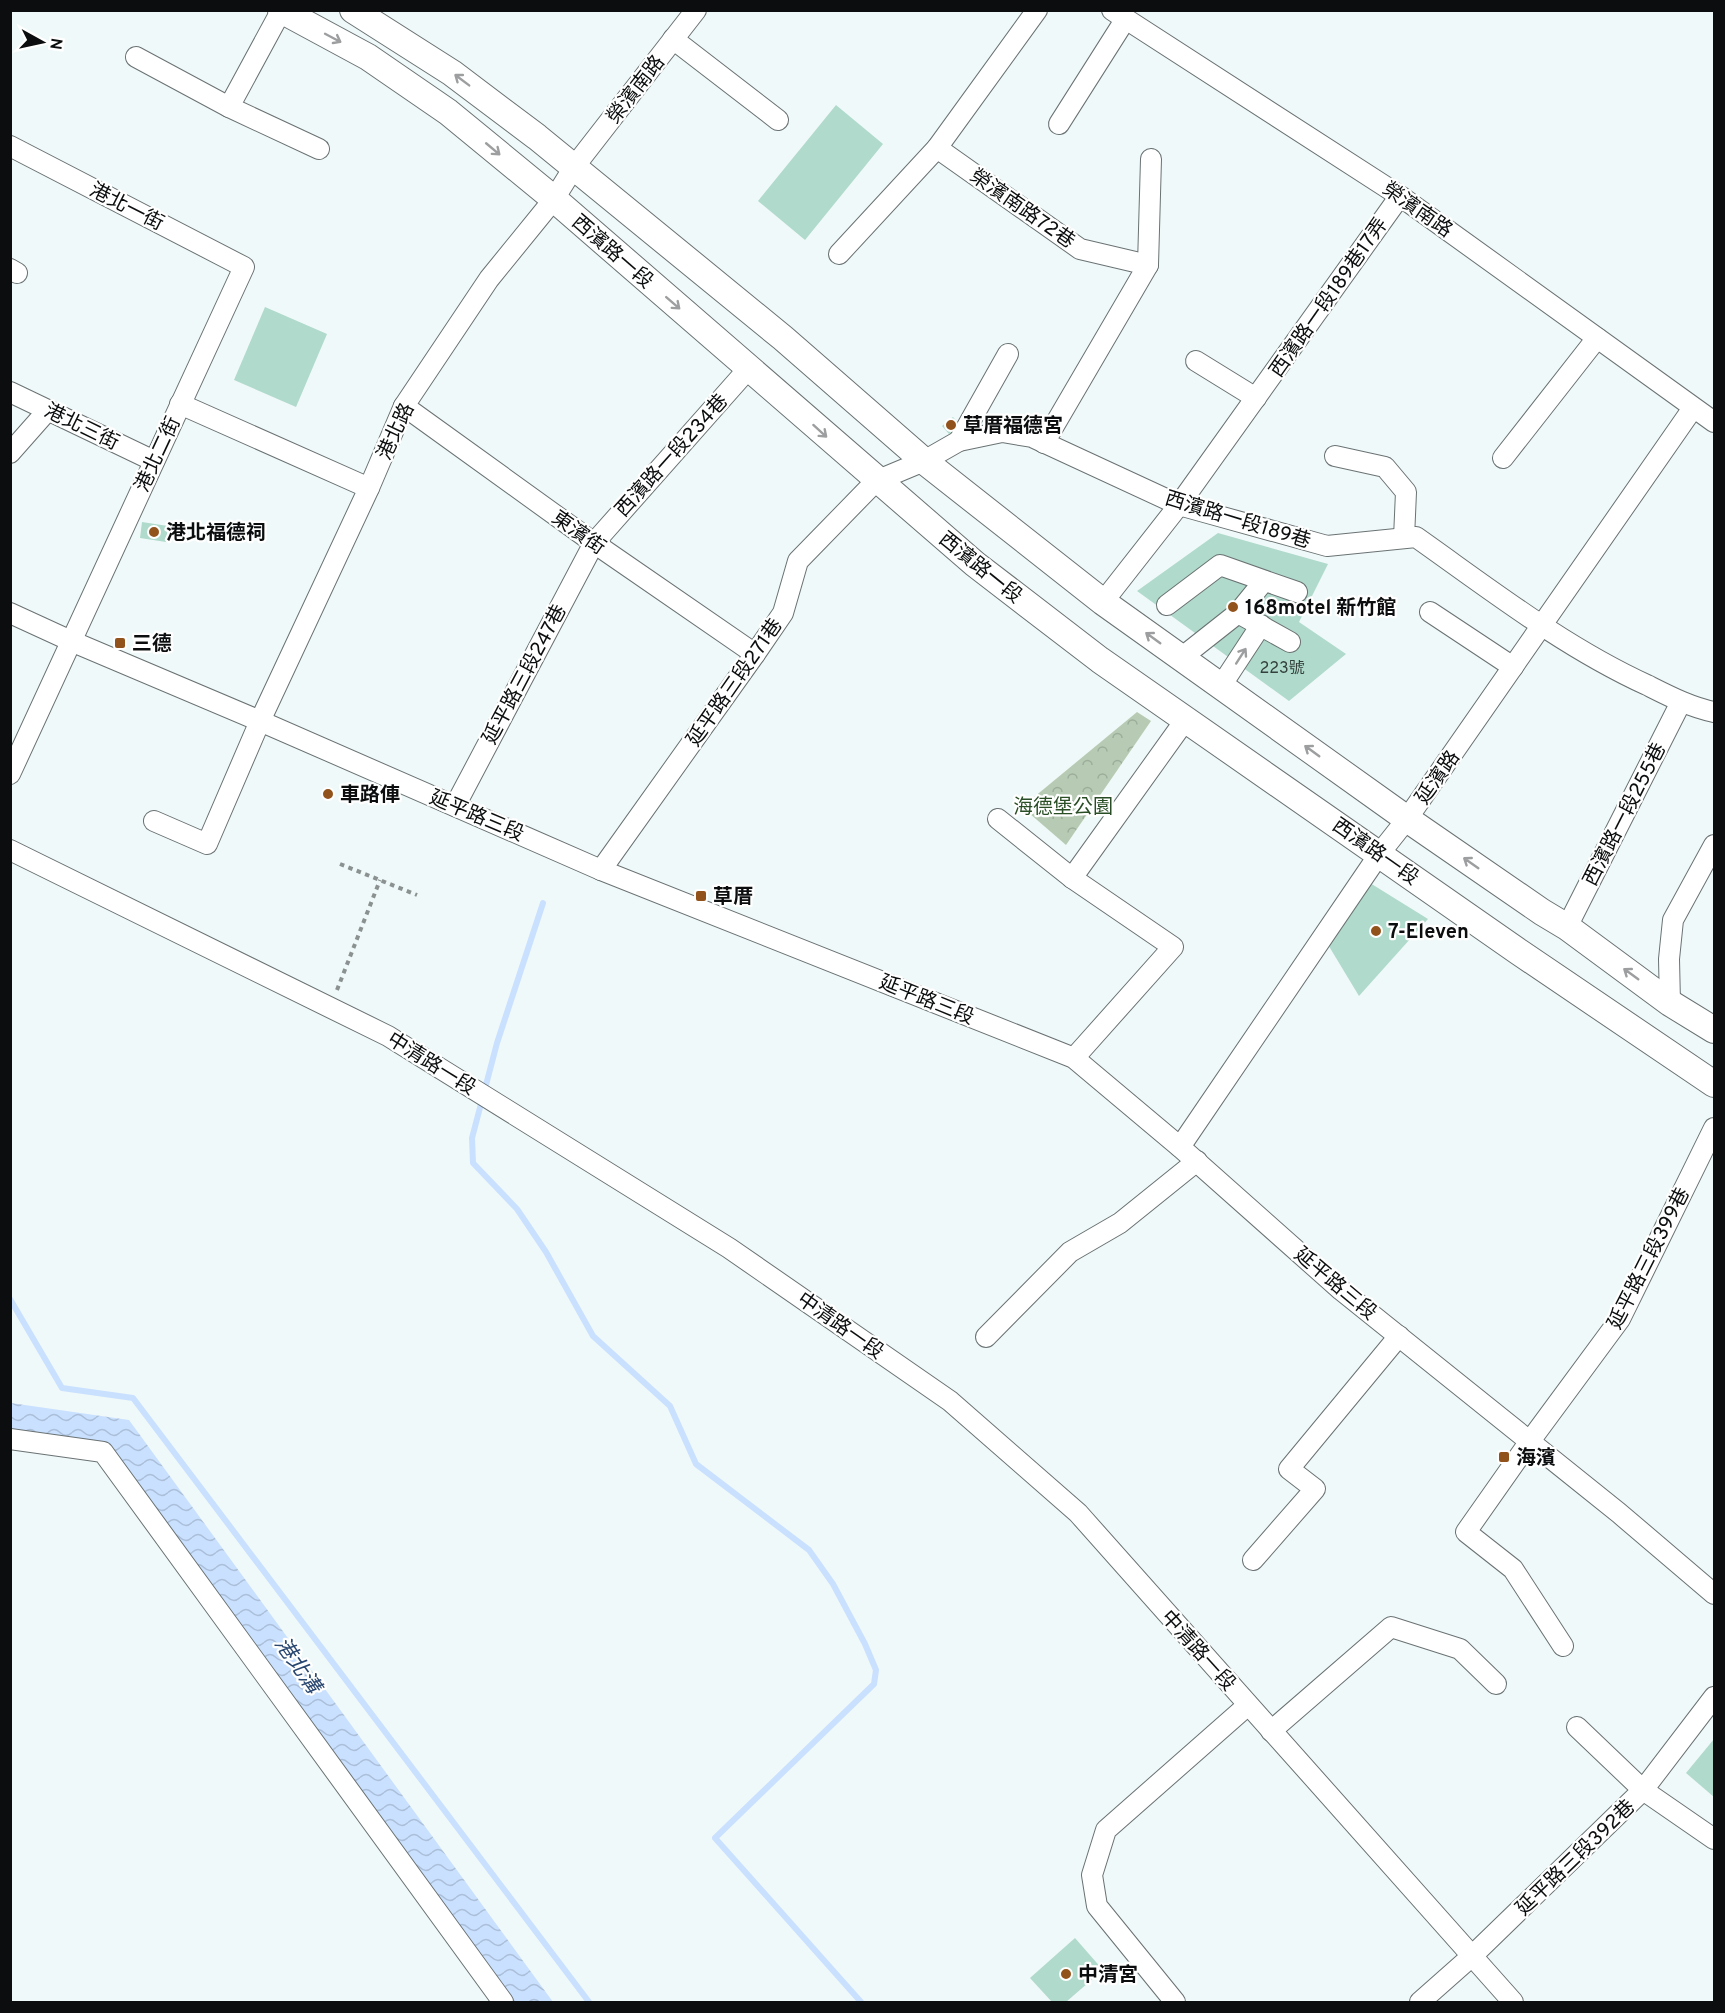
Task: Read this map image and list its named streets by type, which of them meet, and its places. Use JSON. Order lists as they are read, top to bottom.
{
  "streets": {
    "main road": ["西濱路一段"],
    "street": [
      "榮濱南路",
      "港北一街",
      "榮濱南路72巷",
      "西濱路一段189巷17弄",
      "港北三街",
      "港北路",
      "港北二街",
      "西濱路一段234巷",
      "西濱路一段189巷",
      "東濱街",
      "延平路三段247巷",
      "延平路三段271巷",
      "延濱路",
      "西濱路一段255巷",
      "延平路三段",
      "中清路一段",
      "延平路三段399巷",
      "延平路三段392巷"
    ]
  },
  "crossings": [
    ["榮濱南路", "西濱路一段"],
    ["榮濱南路", "西濱路一段189巷17弄"],
    ["榮濱南路", "港北路"],
    ["榮濱南路", "延濱路"],
    ["港北一街", "港北二街"],
    ["西濱路一段", "西濱路一段189巷17弄"],
    ["西濱路一段", "港北路"],
    ["西濱路一段", "西濱路一段234巷"],
    ["西濱路一段", "西濱路一段189巷"],
    ["西濱路一段", "延平路三段271巷"],
    ["西濱路一段", "延濱路"],
    ["西濱路一段", "西濱路一段255巷"],
    ["西濱路一段189巷17弄", "西濱路一段189巷"],
    ["港北三街", "港北二街"],
    ["港北路", "東濱街"],
    ["港北路", "延平路三段"],
    ["港北二街", "延平路三段"],
    ["西濱路一段234巷", "東濱街"],
    ["西濱路一段234巷", "延平路三段247巷"],
    ["西濱路一段189巷", "延平路三段271巷"],
    ["西濱路一段189巷", "延濱路"],
    ["西濱路一段189巷", "西濱路一段255巷"],
    ["東濱街", "延平路三段247巷"],
    ["東濱街", "延平路三段271巷"],
    ["延平路三段247巷", "延平路三段"],
    ["延平路三段271巷", "延平路三段"],
    ["延濱路", "延平路三段"],
    ["延平路三段", "延平路三段399巷"],
    ["中清路一段", "延平路三段392巷"]
  ],
  "water": ["港北溝"],
  "parks": ["海德堡公園"],
  "places": {
    "other": [
      "草厝福德宮",
      "港北福德祠",
      "168motel 新竹館",
      "車路俥",
      "7-Eleven",
      "中清宮"
    ],
    "transit": ["三德", "草厝", "海濱"]
  },
  "house_numbers": ["223號"],
  "north": "right"
}
